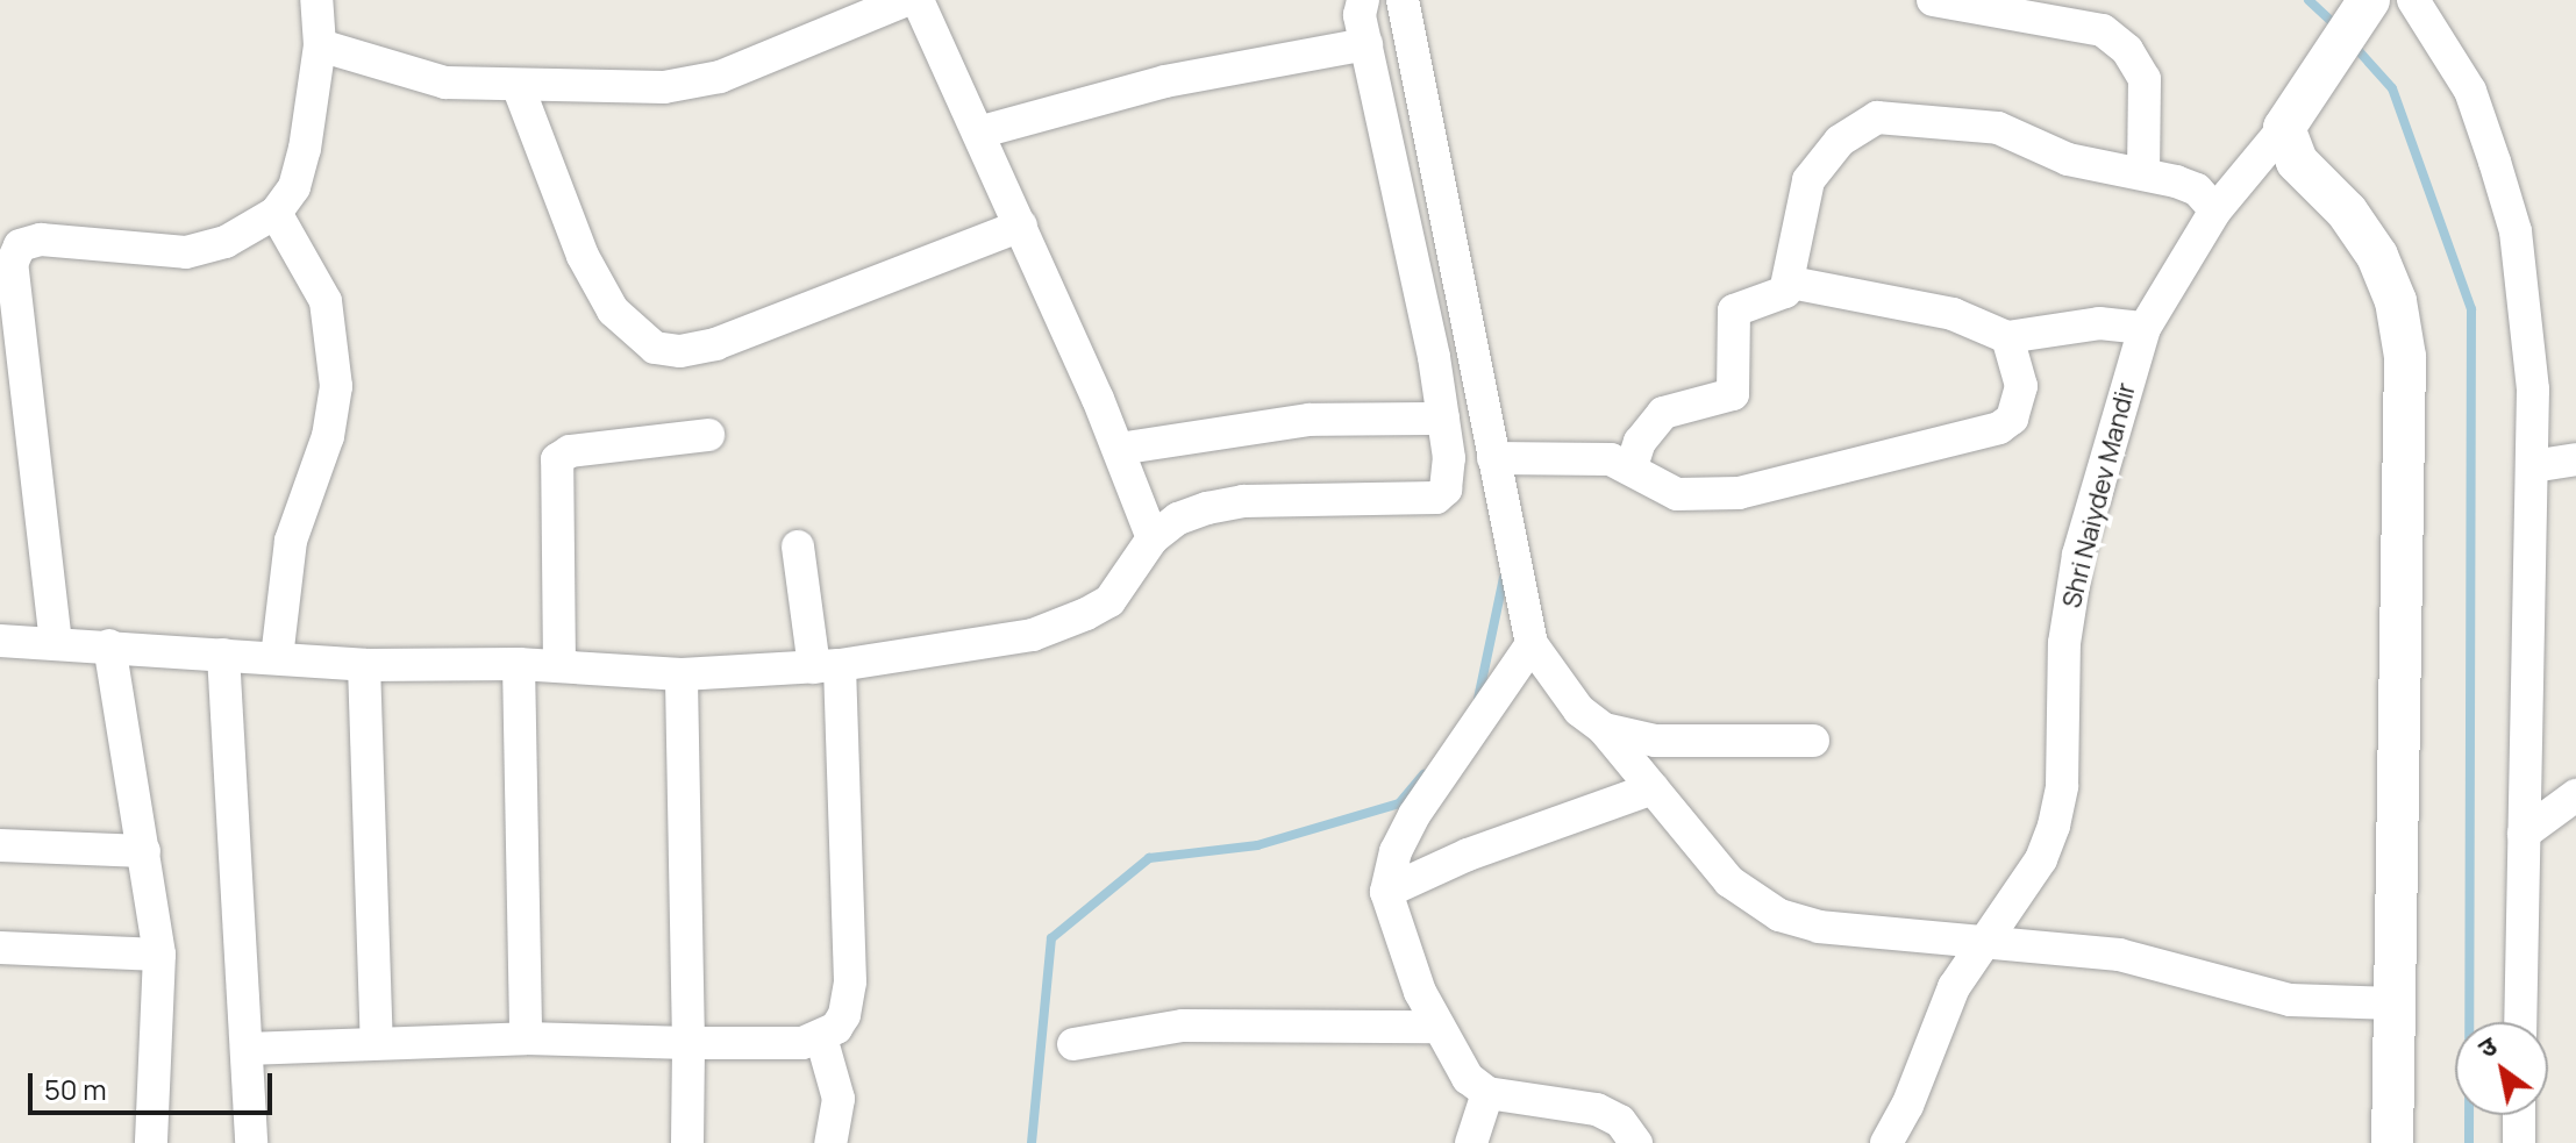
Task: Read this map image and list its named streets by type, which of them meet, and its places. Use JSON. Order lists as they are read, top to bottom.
{
  "streets": {
    "street": ["Shri Naiydev Mandir"]
  },
  "scale_bar": "50 m",
  "north": "top left"
}
